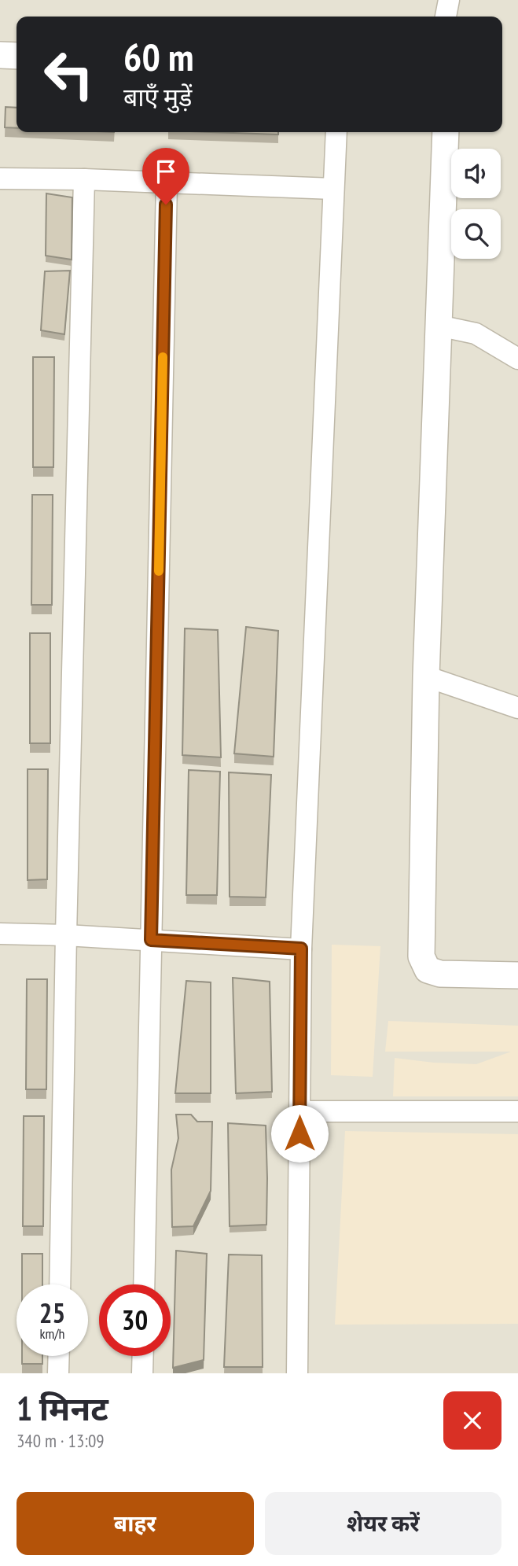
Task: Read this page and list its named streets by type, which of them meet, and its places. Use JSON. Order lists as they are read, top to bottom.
{
  "page": {
    "turn": ["60 m", "बाएँ मुड़ें"],
    "speed": "25 km/h",
    "limit": "30",
    "heading": ["1 मिनट", "340 m · 13:09"],
    "buttons": ["बाहर", "शेयर करें"]
  }
}
